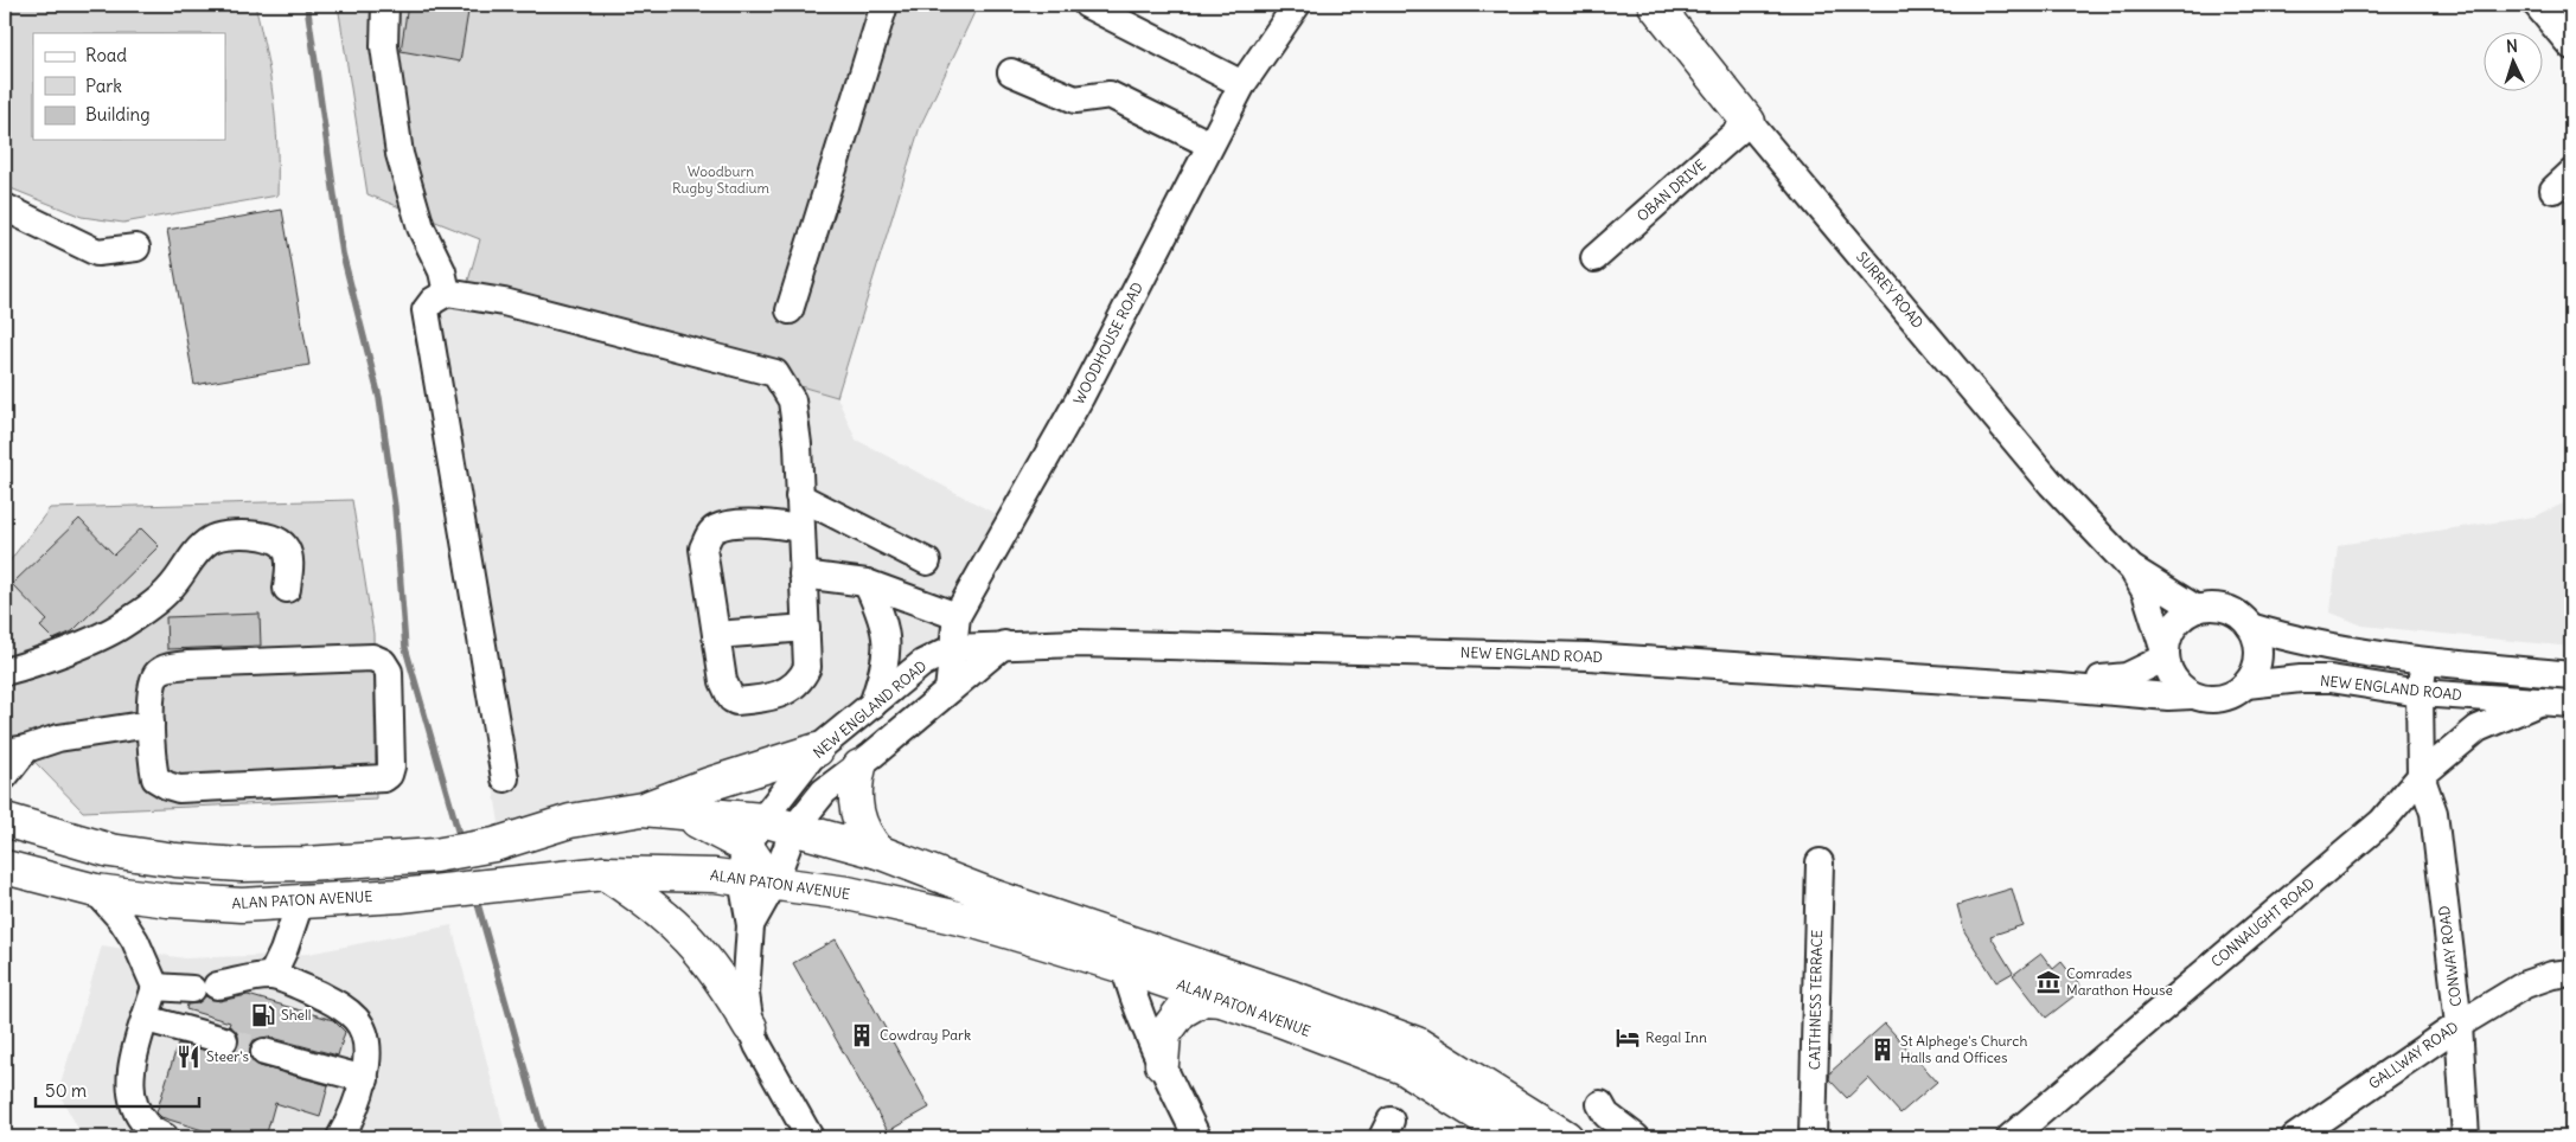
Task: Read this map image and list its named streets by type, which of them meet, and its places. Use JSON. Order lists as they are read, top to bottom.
{
  "streets": {
    "main road": ["SURREY ROAD", "ALAN PATON AVENUE"],
    "street": [
      "OBAN DRIVE",
      "WOODHOUSE ROAD",
      "NEW ENGLAND ROAD",
      "CONNAUGHT ROAD",
      "CONWAY ROAD",
      "CAITHNESS TERRACE",
      "GALLWAY ROAD"
    ]
  },
  "crossings": [
    ["OBAN DRIVE", "SURREY ROAD"],
    ["SURREY ROAD", "NEW ENGLAND ROAD"],
    ["WOODHOUSE ROAD", "NEW ENGLAND ROAD"],
    ["NEW ENGLAND ROAD", "ALAN PATON AVENUE"],
    ["NEW ENGLAND ROAD", "CONNAUGHT ROAD"],
    ["CONNAUGHT ROAD", "CONWAY ROAD"],
    ["CONWAY ROAD", "GALLWAY ROAD"]
  ],
  "parks": ["Woodburn Rugby Stadium"],
  "places": {
    "museum": ["Comrades Marathon House"],
    "fuel station": ["Shell"],
    "building": ["Cowdray Park", "St Alphege's Church Halls and Offices"],
    "hotel": ["Regal Inn"],
    "restaurant": ["Steer's"]
  },
  "legend": ["Road", "Park", "Building"],
  "scale_bar": "50 m",
  "north": "top"
}
